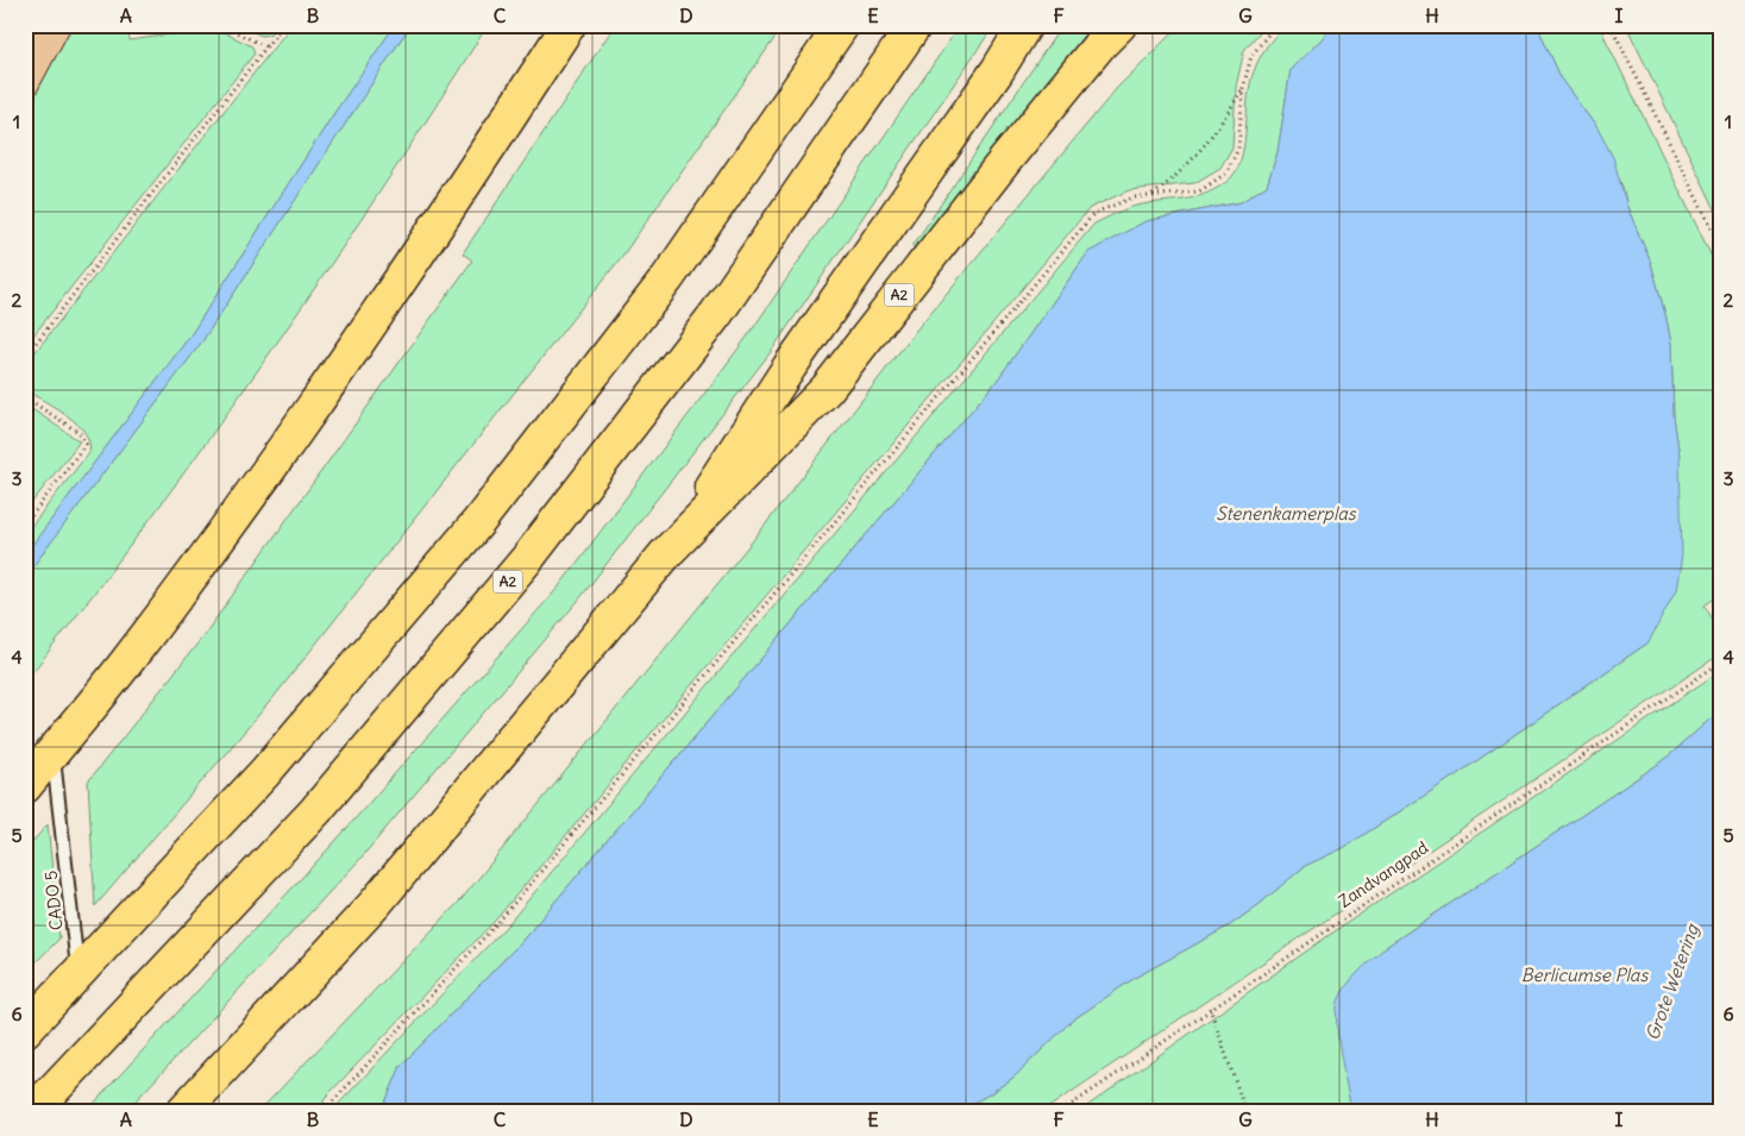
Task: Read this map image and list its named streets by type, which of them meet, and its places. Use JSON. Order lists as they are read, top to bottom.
{
  "streets": {
    "highway": ["A2"],
    "lane": ["CADO 5"],
    "path": ["Zandvangpad"]
  },
  "water": ["Stenenkamerplas", "Berlicumse Plas", "Grote Wetering"],
  "grid": {
    "columns": [
      "A",
      "B",
      "C",
      "D",
      "E",
      "F",
      "G",
      "H",
      "I"
    ],
    "rows": [
      "1",
      "2",
      "3",
      "4",
      "5",
      "6"
    ]
  }
}
